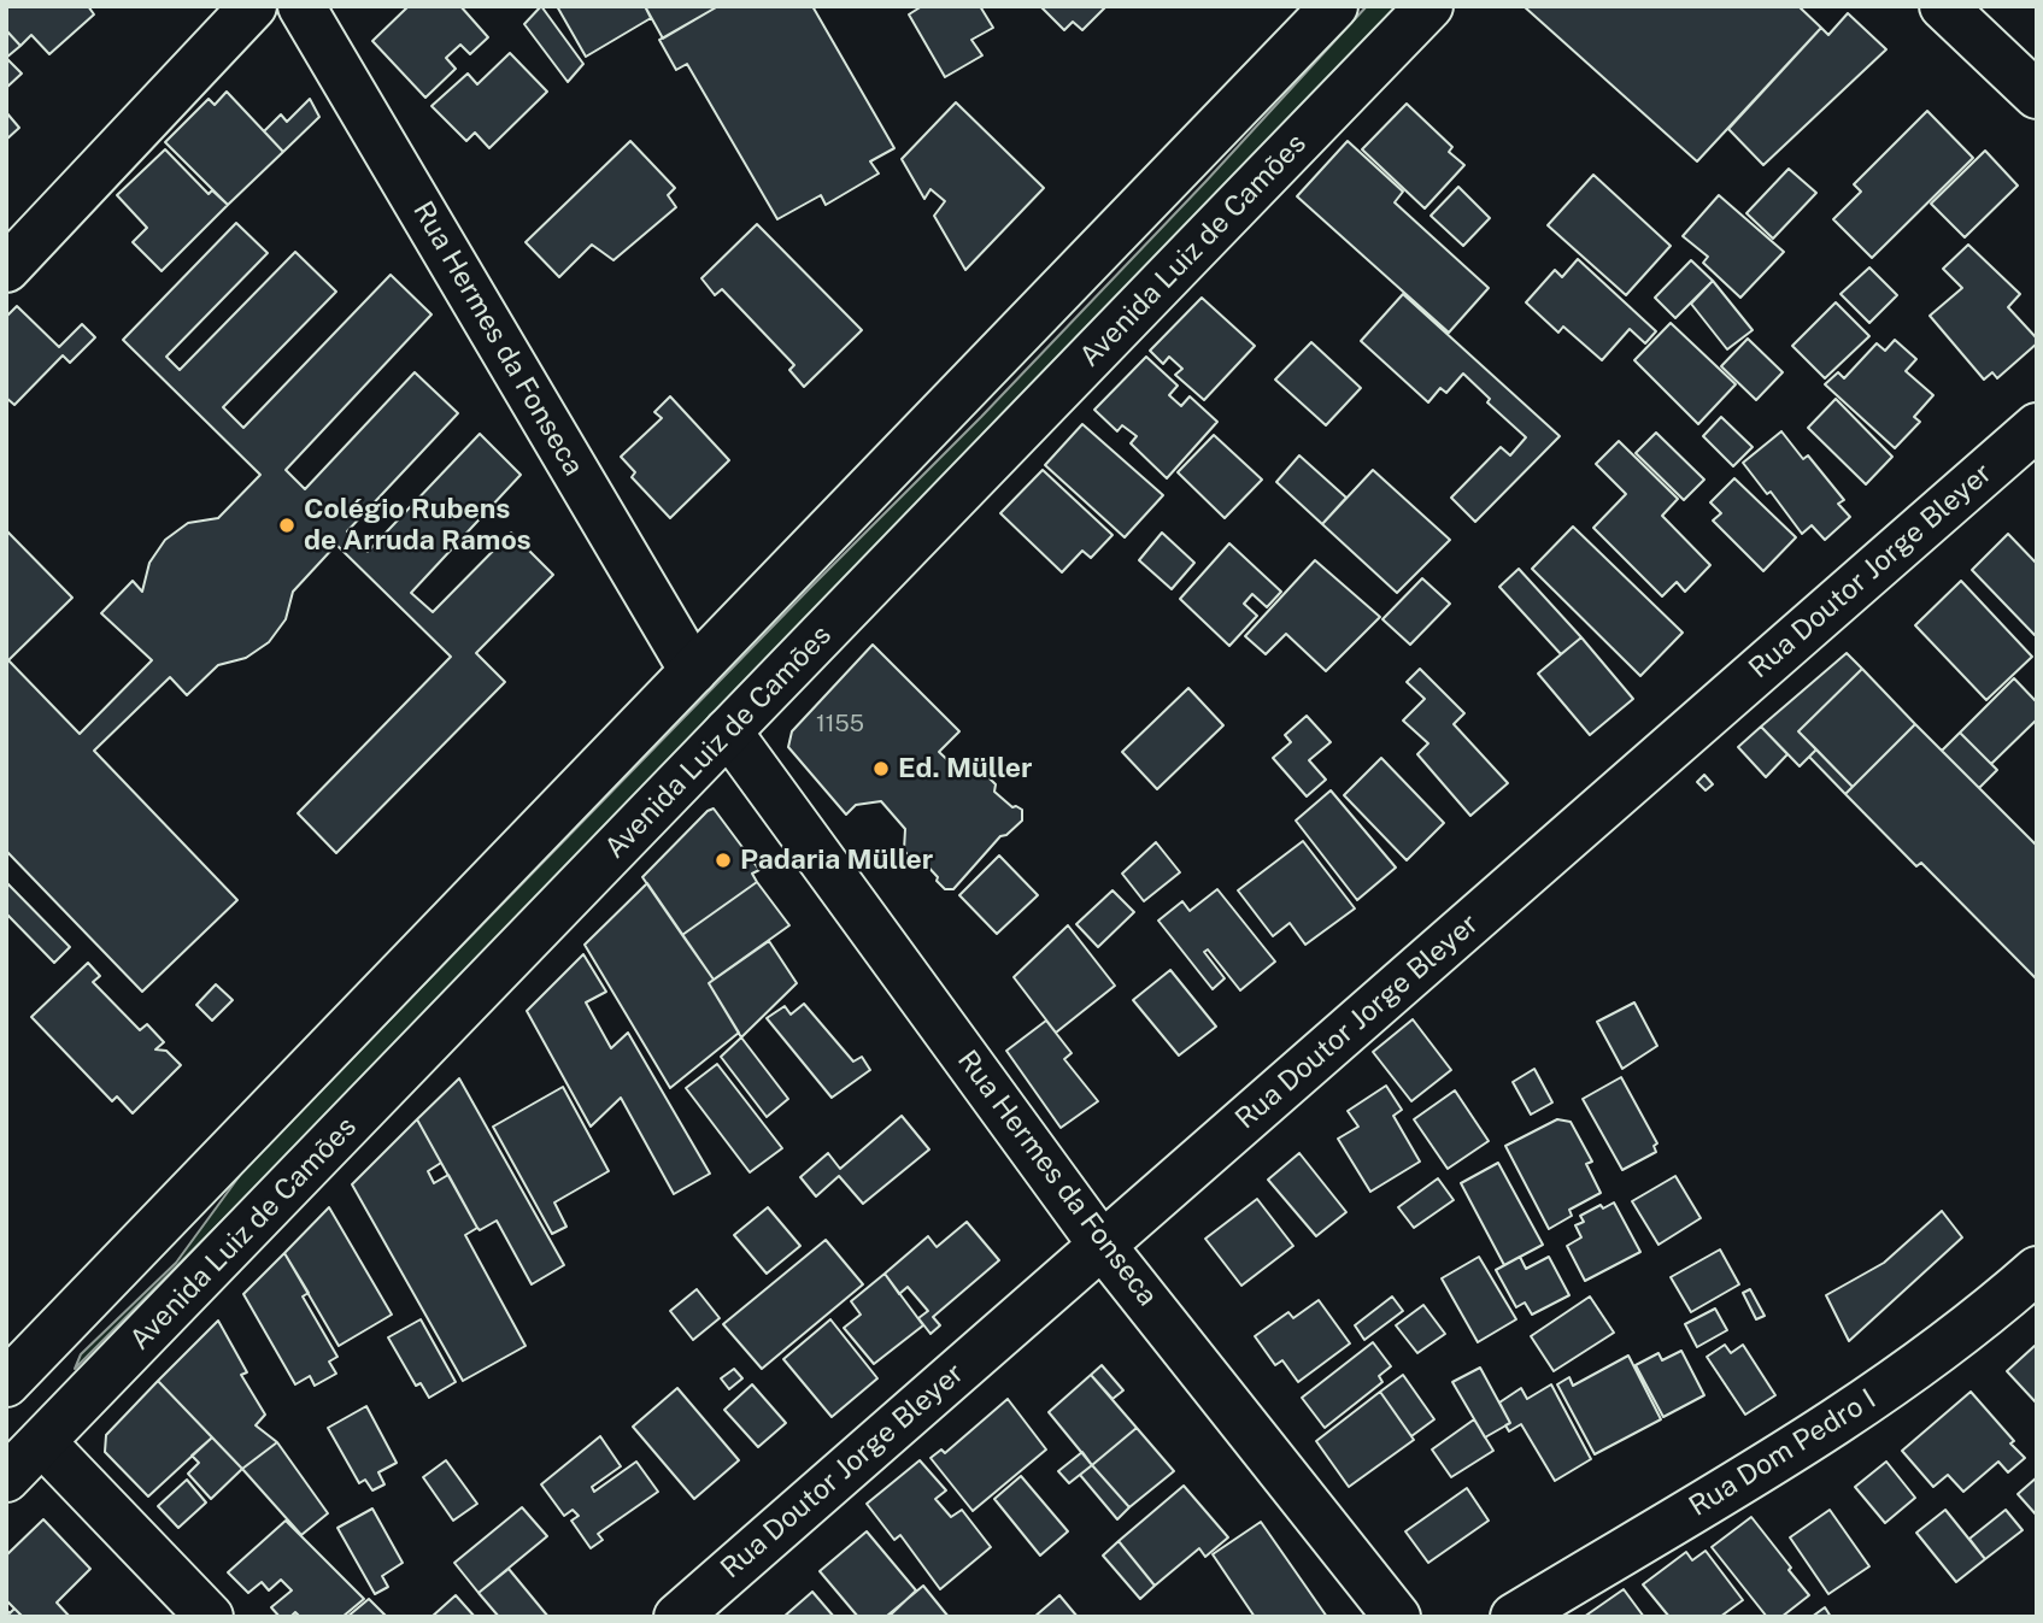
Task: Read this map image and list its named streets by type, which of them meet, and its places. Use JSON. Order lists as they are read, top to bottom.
{
  "streets": {
    "street": [
      "Avenida Luiz de Camões",
      "Rua Hermes da Fonseca",
      "Rua Doutor Jorge Bleyer",
      "Rua Dom Pedro I"
    ]
  },
  "crossings": [
    ["Avenida Luiz de Camões", "Rua Hermes da Fonseca"],
    ["Rua Hermes da Fonseca", "Rua Doutor Jorge Bleyer"]
  ],
  "places": ["Colégio Rubens de Arruda Ramos", "Ed. Müller", "Padaria Müller"],
  "house_numbers": ["1155"]
}
